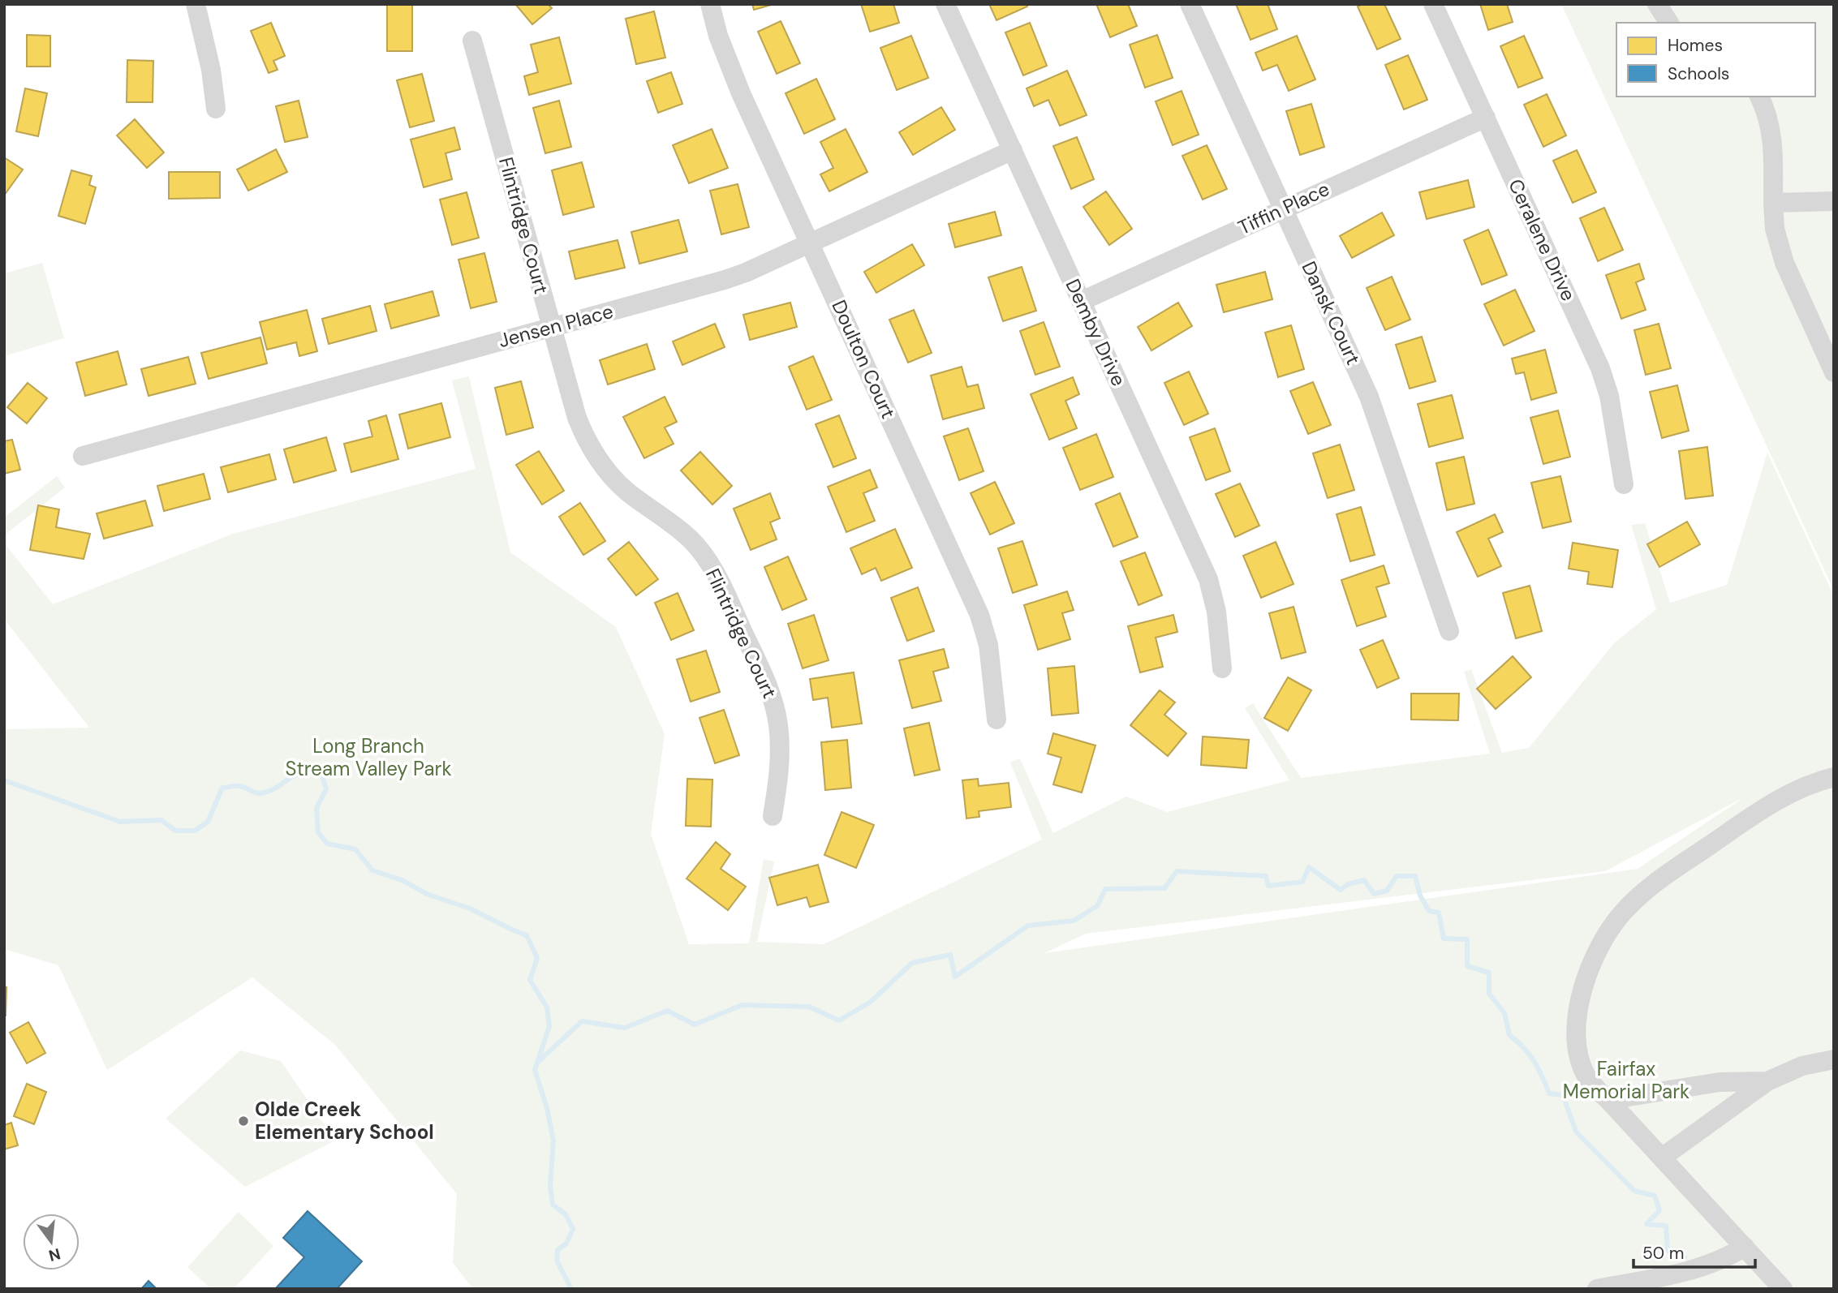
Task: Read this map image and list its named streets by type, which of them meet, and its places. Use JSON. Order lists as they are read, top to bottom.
{
  "streets": {
    "street": [
      "Tiffin Place",
      "Flintridge Court",
      "Ceralene Drive",
      "Dansk Court",
      "Jensen Place",
      "Demby Drive",
      "Doulton Court"
    ]
  },
  "crossings": [
    ["Tiffin Place", "Ceralene Drive"],
    ["Tiffin Place", "Dansk Court"],
    ["Tiffin Place", "Demby Drive"],
    ["Flintridge Court", "Jensen Place"],
    ["Jensen Place", "Demby Drive"],
    ["Jensen Place", "Doulton Court"]
  ],
  "parks": ["Long Branch Stream Valley Park", "Fairfax Memorial Park"],
  "places": ["Olde Creek Elementary School"],
  "legend": ["Homes", "Schools"],
  "scale_bar": "50 m",
  "north": "bottom"
}
